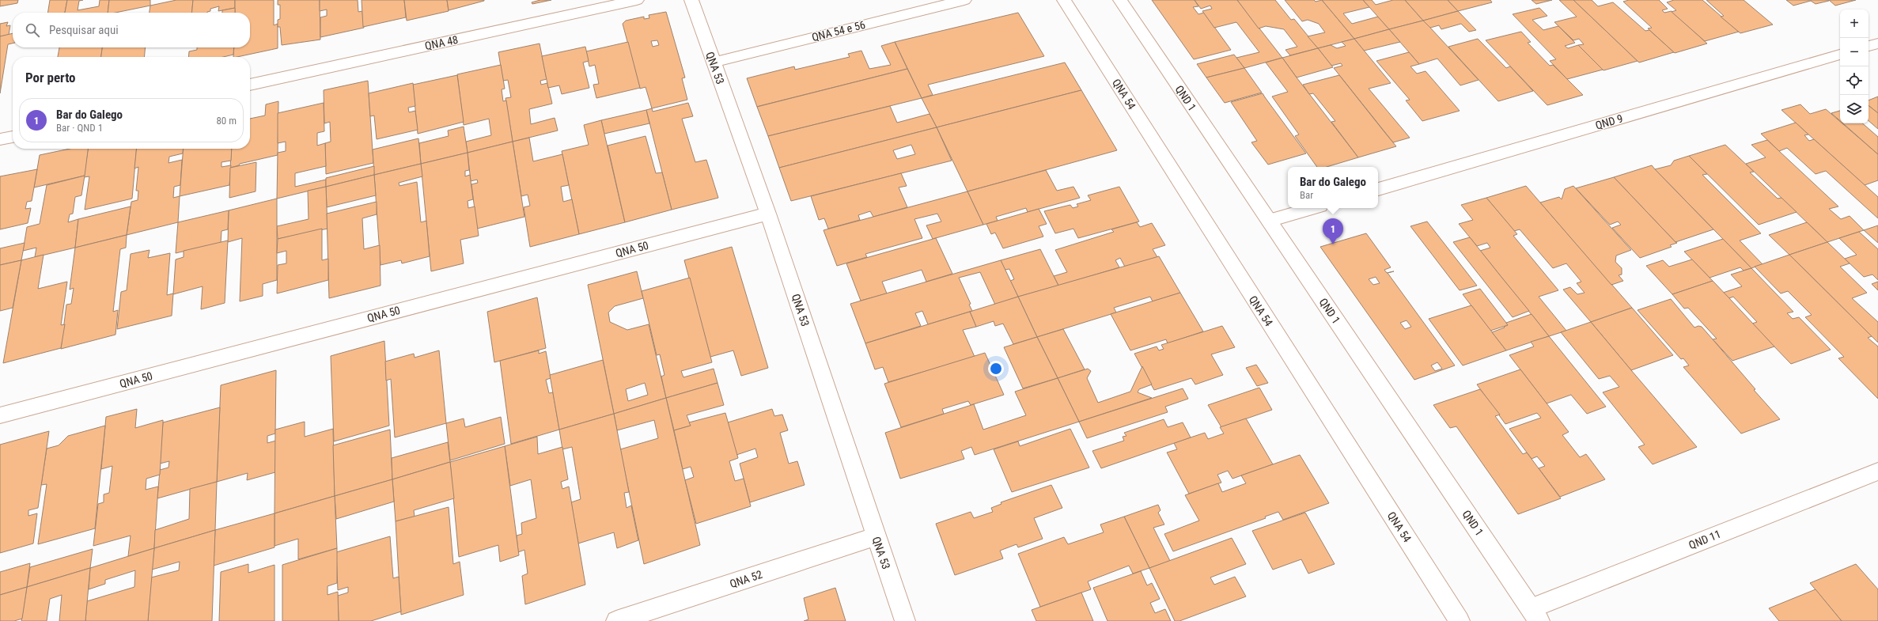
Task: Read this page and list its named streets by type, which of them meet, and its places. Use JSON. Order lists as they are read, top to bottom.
{
  "streets": {
    "street": [
      "QNA 54 e 56",
      "QNA 48",
      "QNA 53",
      "QNA 54",
      "QND 1",
      "QND 9",
      "QNA 50",
      "QND 11",
      "QNA 52"
    ]
  },
  "crossings": [
    ["QNA 54 e 56", "QNA 53"],
    ["QNA 53", "QNA 50"],
    ["QNA 53", "QNA 52"],
    ["QND 1", "QND 11"]
  ],
  "page": {
    "map_buttons": ["+", "−"],
    "search": "Pesquisar aqui",
    "heading": "Por perto",
    "list": [
      {
        "mark": "1",
        "name": "Bar do Galego",
        "note": "Bar · QND 1",
        "value": "80 m"
      }
    ],
    "popup": ["Bar do Galego", "Bar"],
    "pins": "1"
  }
}
